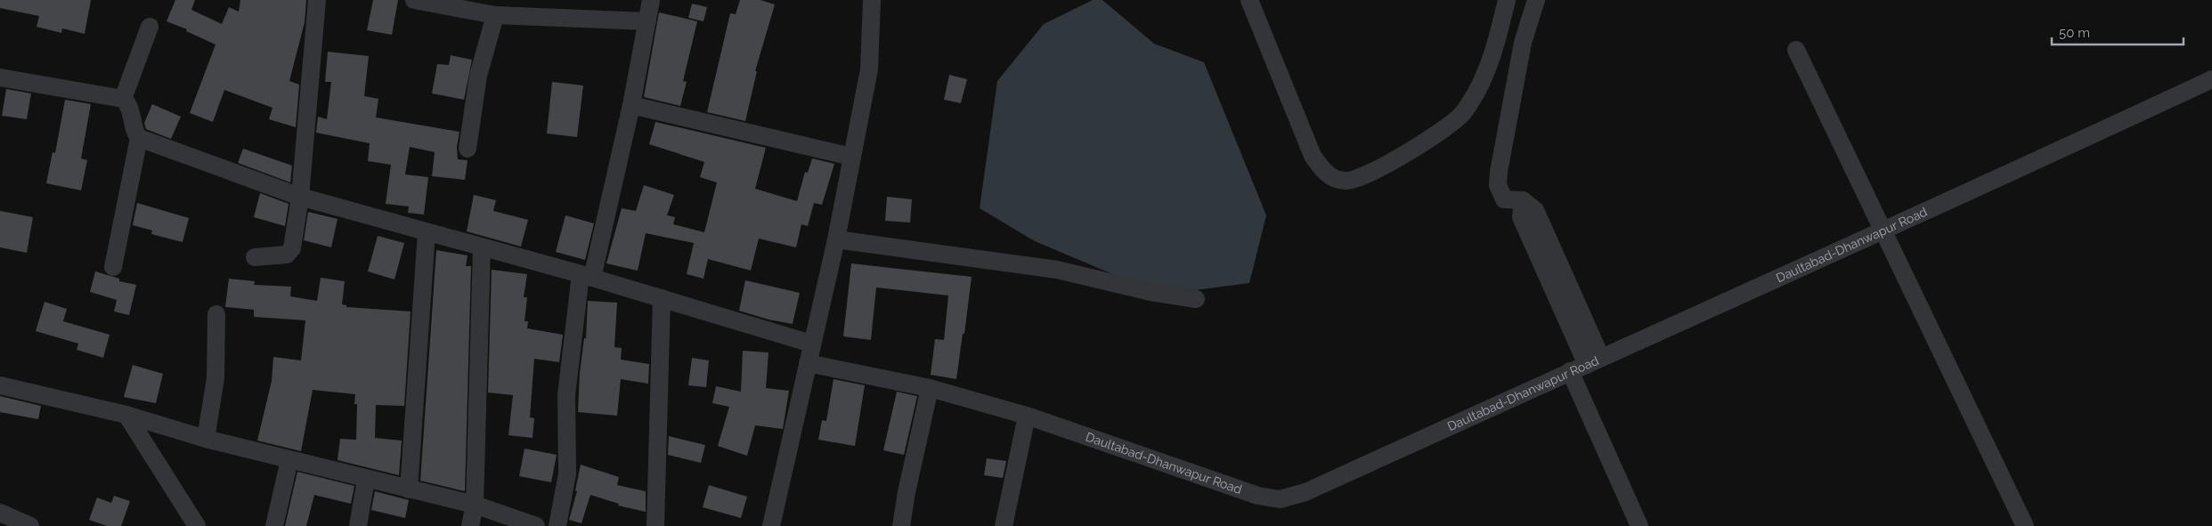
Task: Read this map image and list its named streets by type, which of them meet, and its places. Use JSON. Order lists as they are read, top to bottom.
{
  "streets": {
    "street": ["Daultabad-Dhanwapur Road"]
  },
  "scale_bar": "50 m"
}
